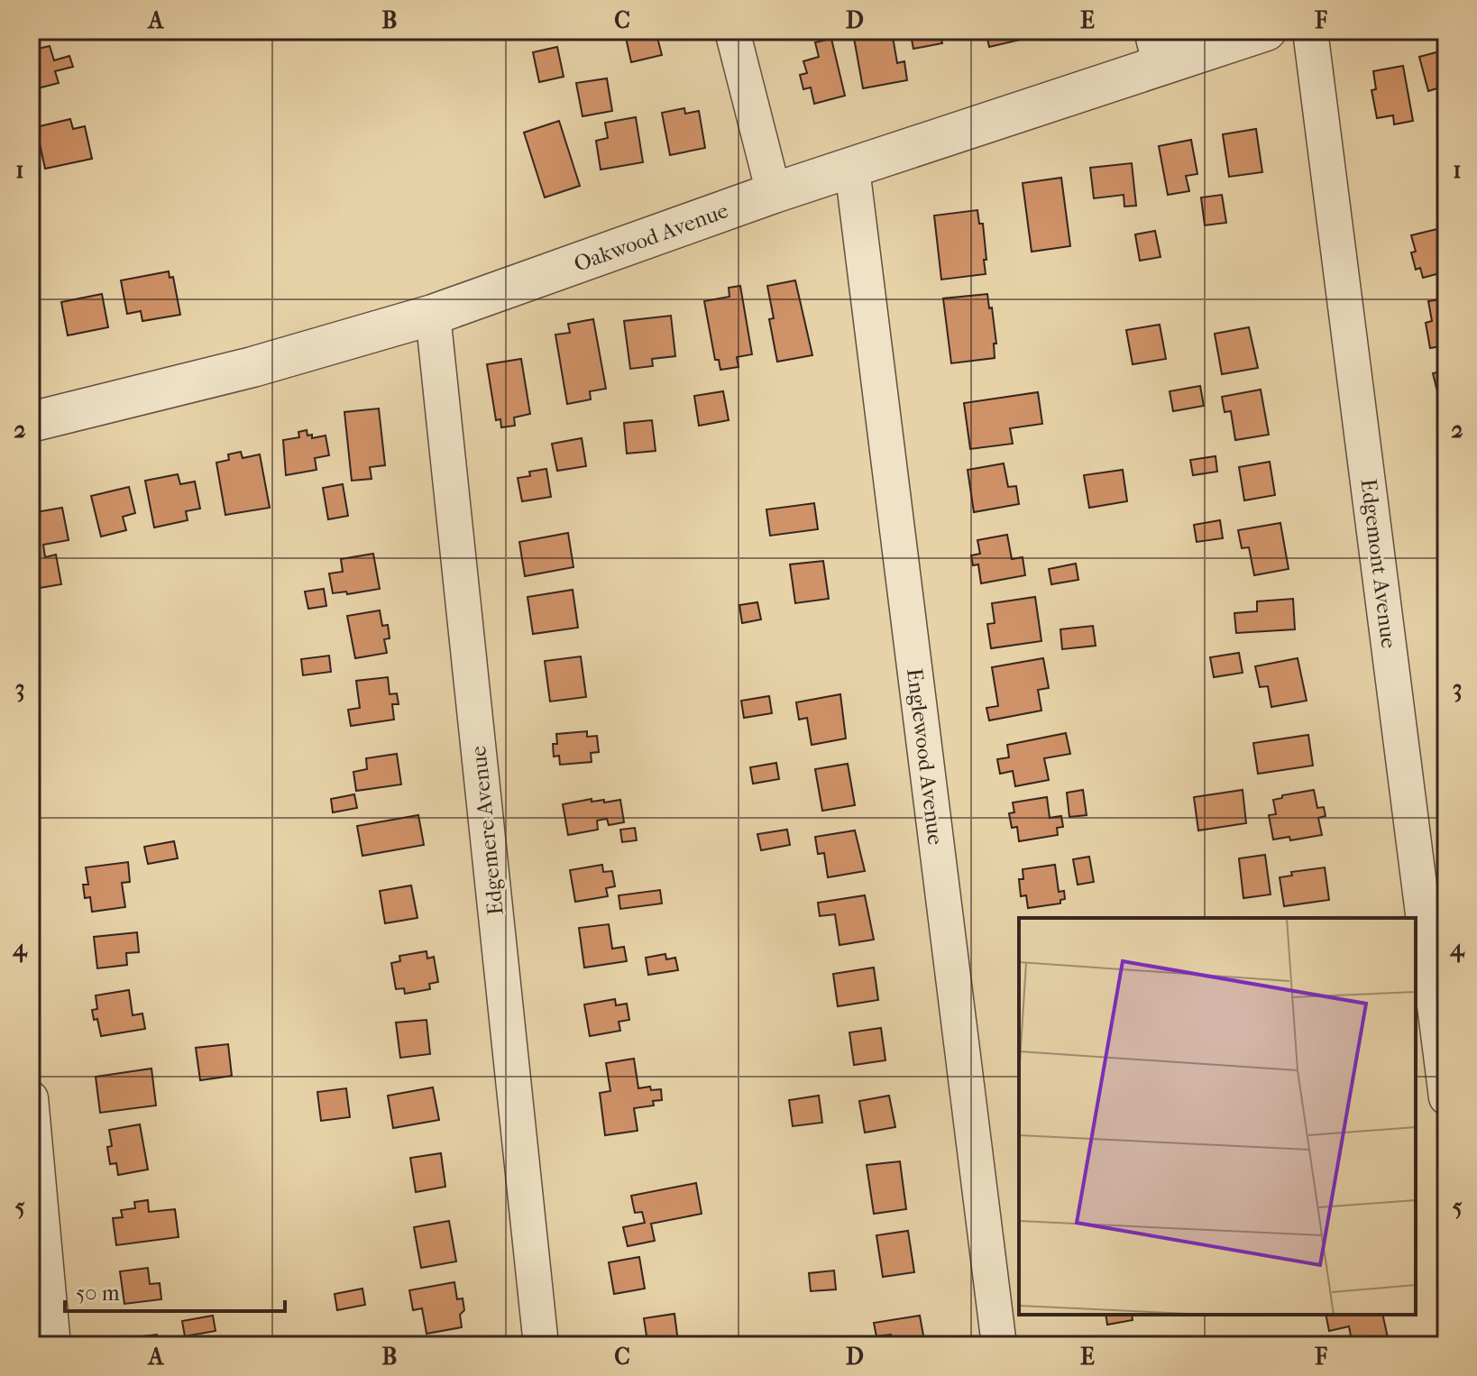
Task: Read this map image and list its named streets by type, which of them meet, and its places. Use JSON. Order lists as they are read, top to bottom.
{
  "streets": {
    "street": [
      "Oakwood Avenue",
      "Edgemont Avenue",
      "Englewood Avenue",
      "Edgemere Avenue"
    ]
  },
  "crossings": [
    ["Oakwood Avenue", "Englewood Avenue"],
    ["Oakwood Avenue", "Edgemere Avenue"]
  ],
  "scale_bar": "50 m",
  "grid": {
    "columns": [
      "A",
      "B",
      "C",
      "D",
      "E",
      "F"
    ],
    "rows": [
      "1",
      "2",
      "3",
      "4",
      "5"
    ]
  }
}
